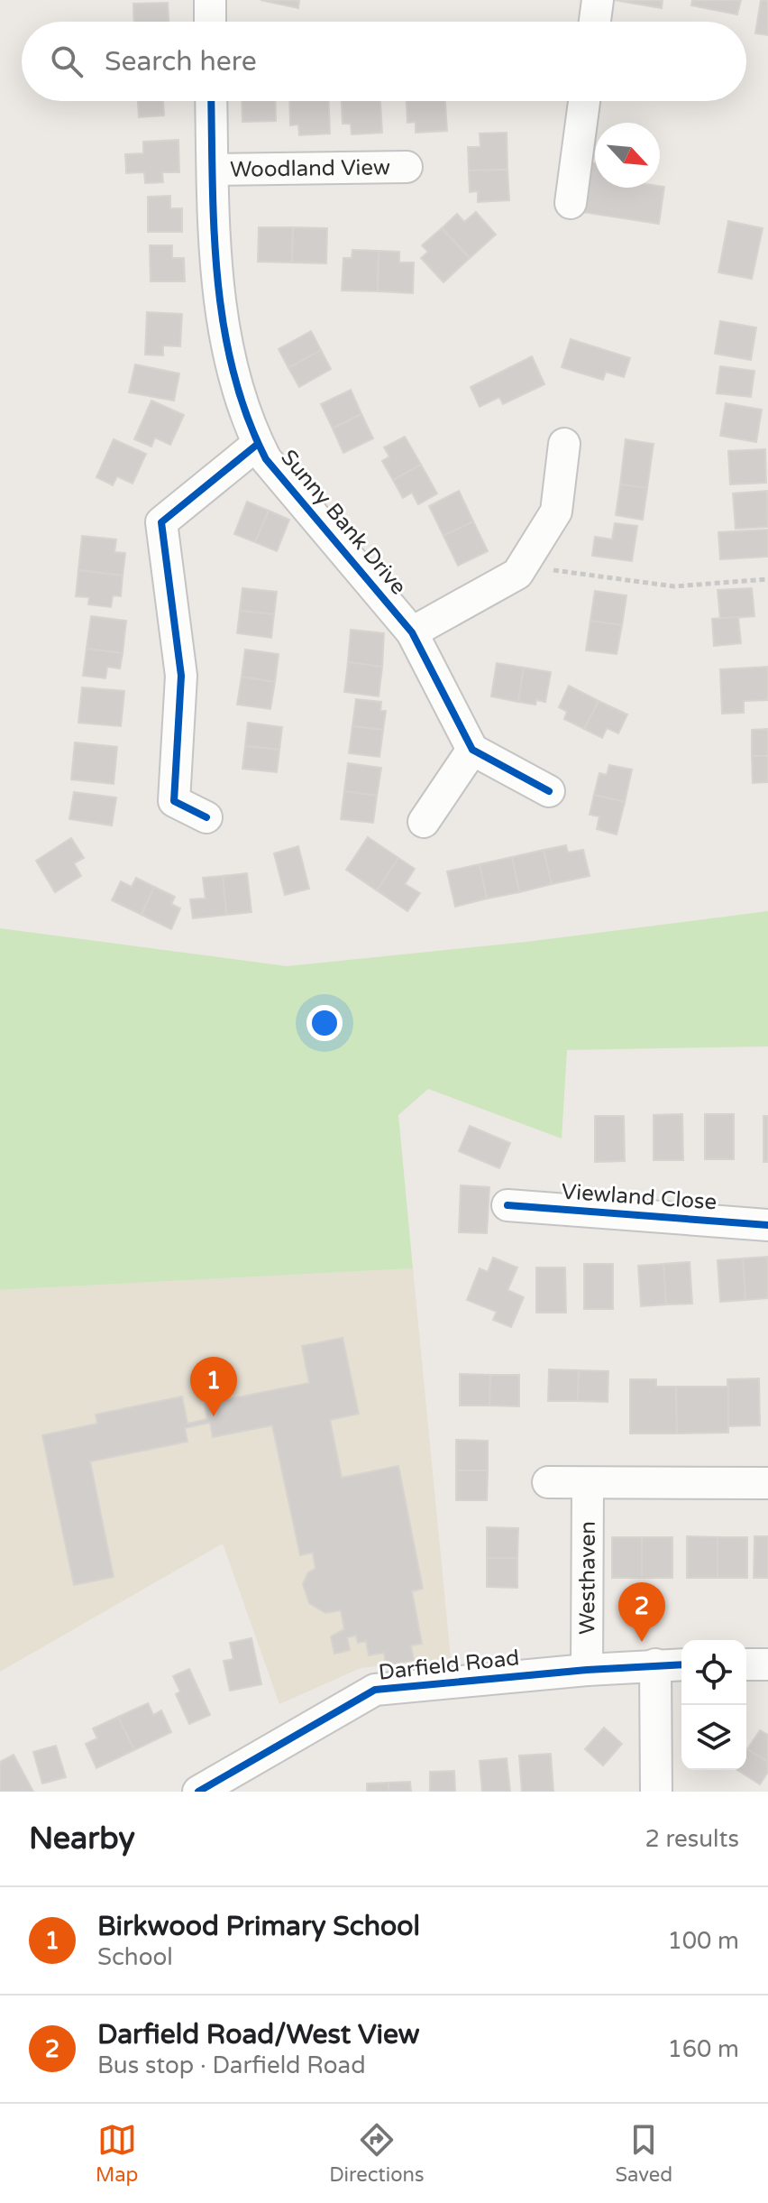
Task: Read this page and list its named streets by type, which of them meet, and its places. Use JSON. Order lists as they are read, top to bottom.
{
  "streets": {
    "street": [
      "Woodland View",
      "Sunny Bank Drive",
      "Viewland Close",
      "Westhaven",
      "Darfield Road"
    ]
  },
  "crossings": [
    ["Woodland View", "Sunny Bank Drive"],
    ["Westhaven", "Darfield Road"]
  ],
  "north": "bottom right",
  "page": {
    "search": "Search here",
    "pins": ["1", "2"],
    "heading": ["Nearby", "2 results"],
    "list": [
      {
        "mark": "1",
        "name": "Birkwood Primary School",
        "note": "School",
        "value": "100 m"
      },
      {
        "mark": "2",
        "name": "Darfield Road/West View",
        "note": "Bus stop · Darfield Road",
        "value": "160 m"
      }
    ],
    "nav": ["Map", "Directions", "Saved"]
  }
}
